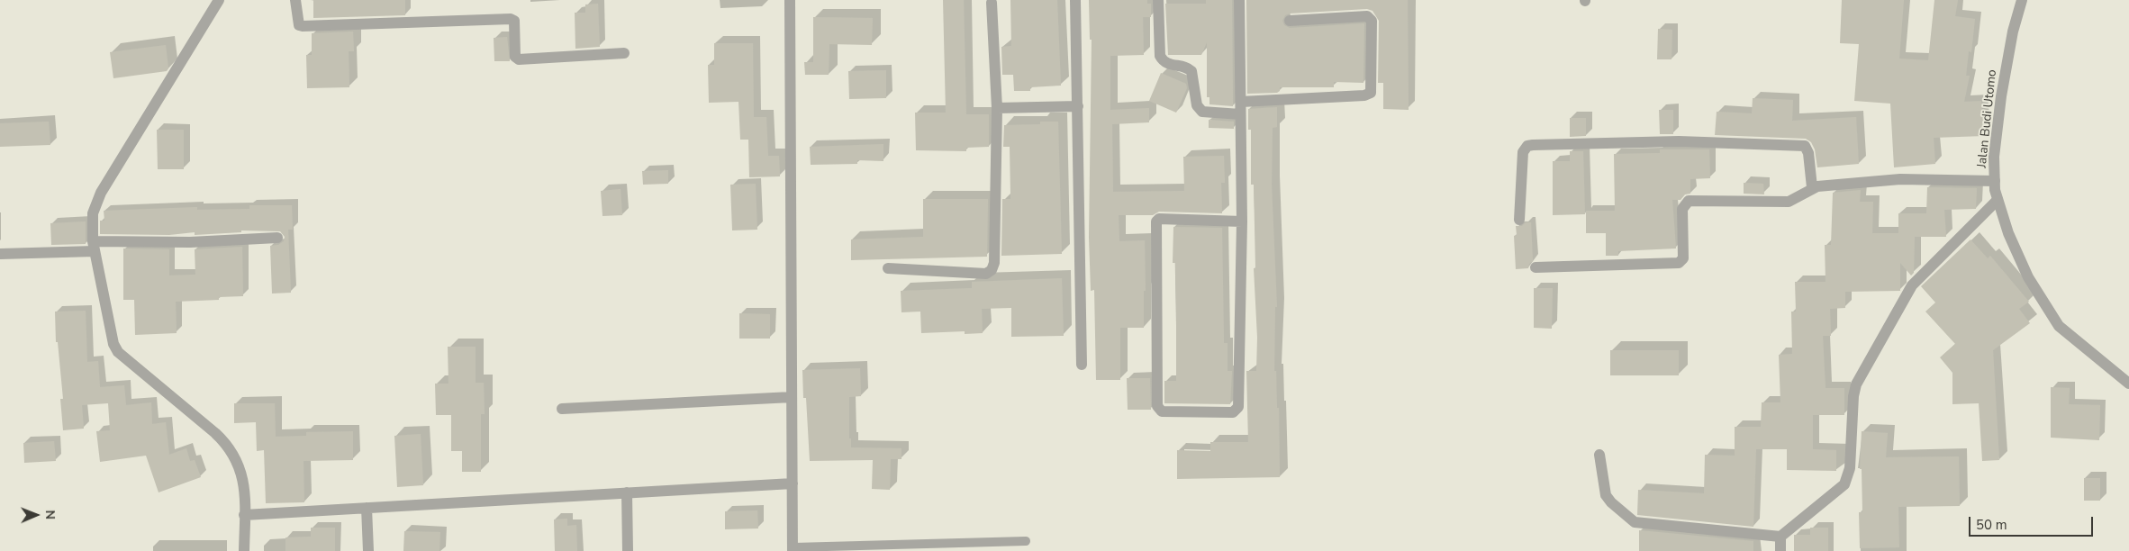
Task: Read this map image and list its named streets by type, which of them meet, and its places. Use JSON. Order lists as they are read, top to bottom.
{
  "streets": {
    "street": ["Jalan Budi Utomo"]
  },
  "scale_bar": "50 m",
  "north": "right"
}
